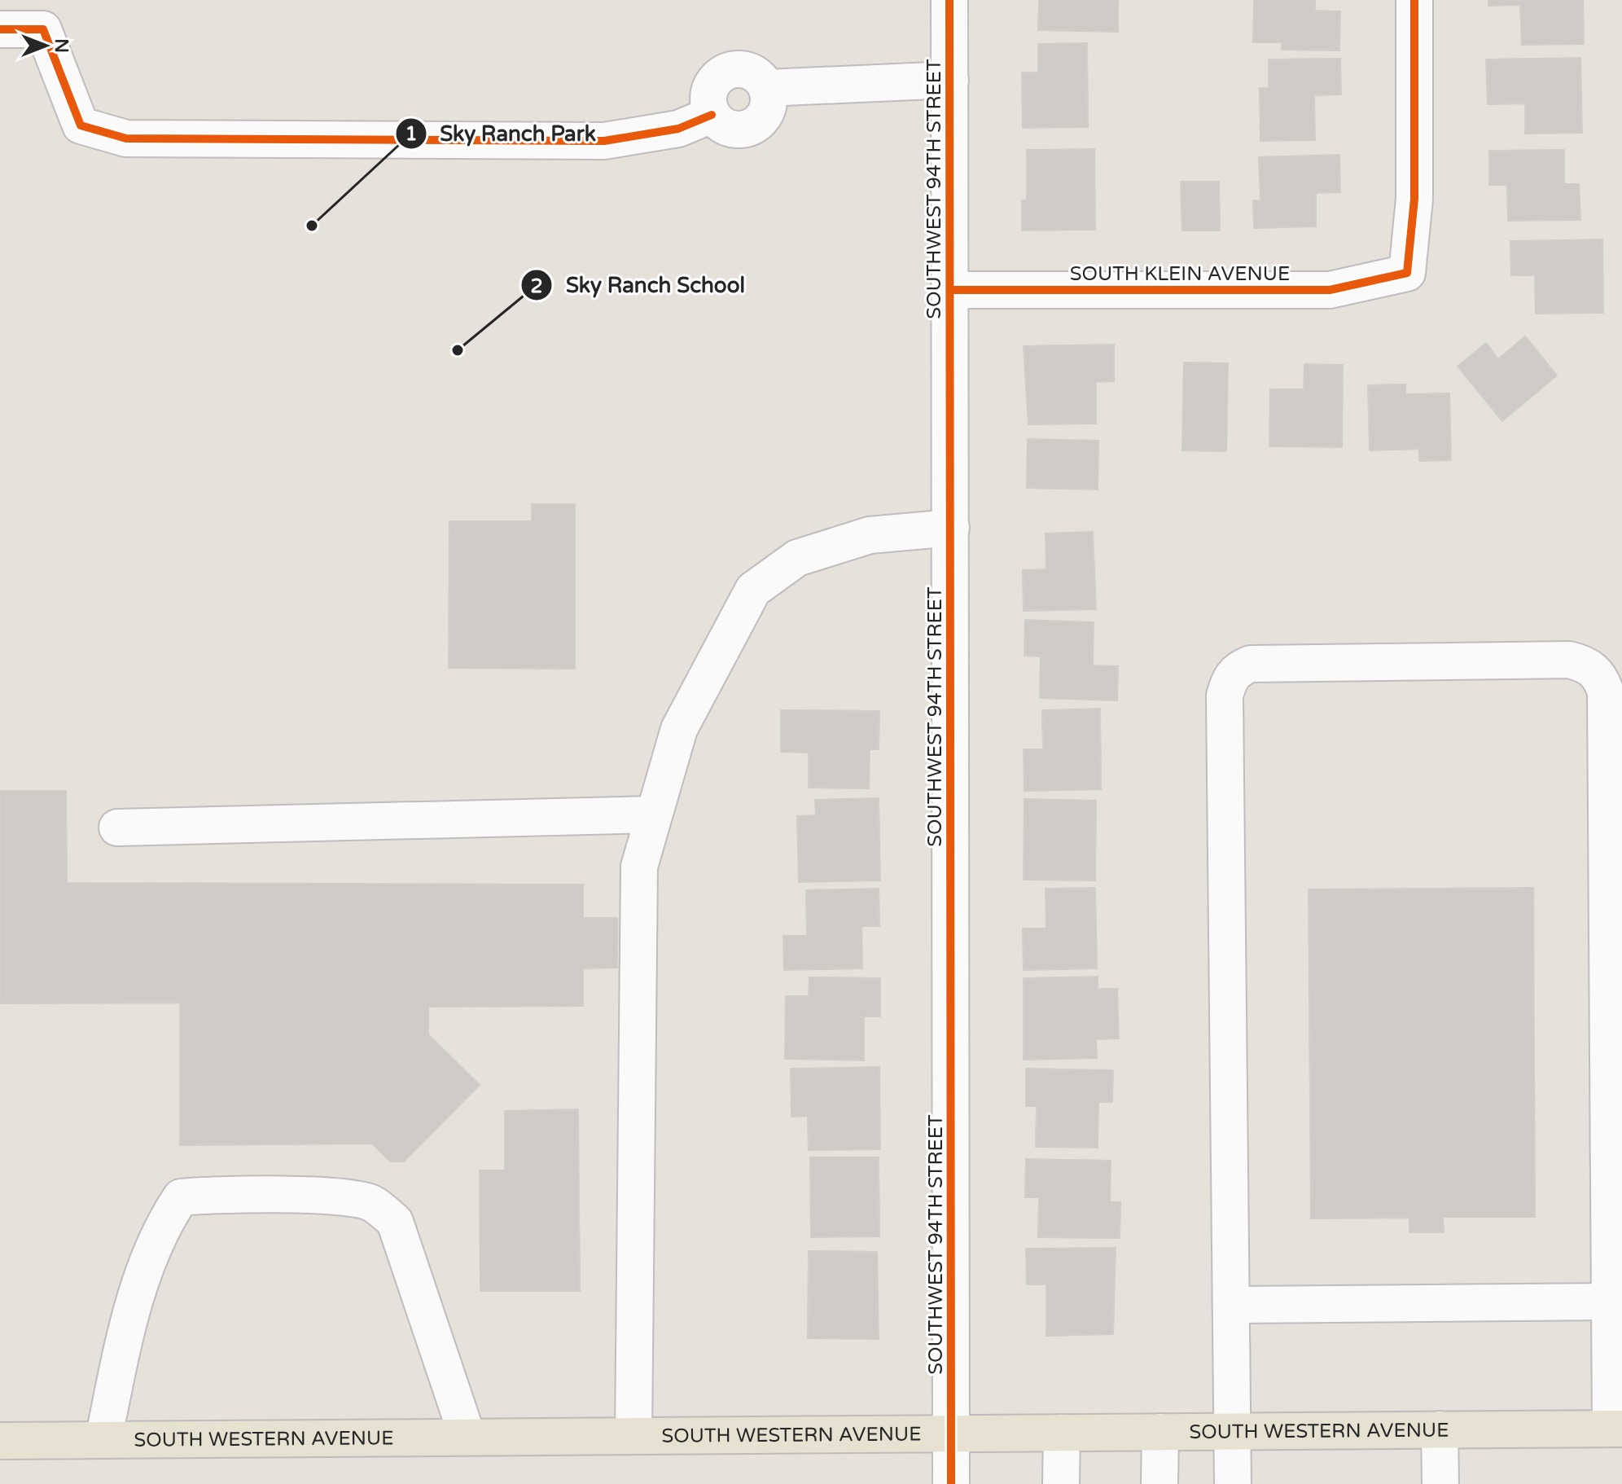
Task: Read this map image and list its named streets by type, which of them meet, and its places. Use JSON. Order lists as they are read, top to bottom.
{
  "streets": {
    "main road": ["SOUTH WESTERN AVENUE"],
    "street": ["SOUTHWEST 94TH STREET", "SOUTH KLEIN AVENUE"]
  },
  "crossings": [
    ["SOUTHWEST 94TH STREET", "SOUTH KLEIN AVENUE"],
    ["SOUTHWEST 94TH STREET", "SOUTH WESTERN AVENUE"]
  ],
  "places": ["Sky Ranch Park", "Sky Ranch School"],
  "north": "right"
}
